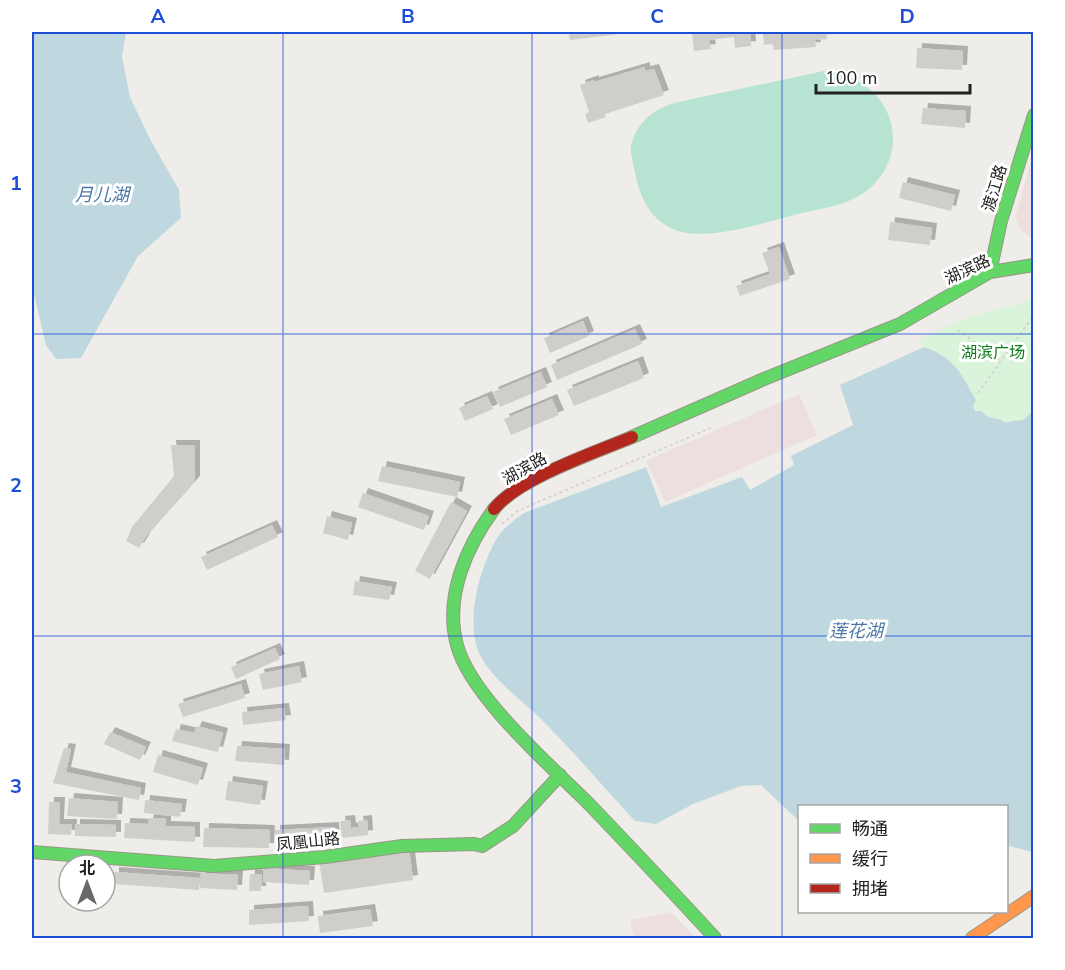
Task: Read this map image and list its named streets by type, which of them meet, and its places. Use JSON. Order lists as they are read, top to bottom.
{
  "streets": {
    "main road": ["渡江路", "湖滨路", "凤凰山路"]
  },
  "crossings": [
    ["渡江路", "湖滨路"],
    ["湖滨路", "凤凰山路"]
  ],
  "water": ["月儿湖", "莲花湖"],
  "parks": ["湖滨广场"],
  "legend": ["畅通", "缓行", "拥堵"],
  "scale_bar": "100 m",
  "north": "top",
  "grid": {
    "columns": [
      "A",
      "B",
      "C",
      "D"
    ],
    "rows": ["1", "2", "3"]
  }
}
